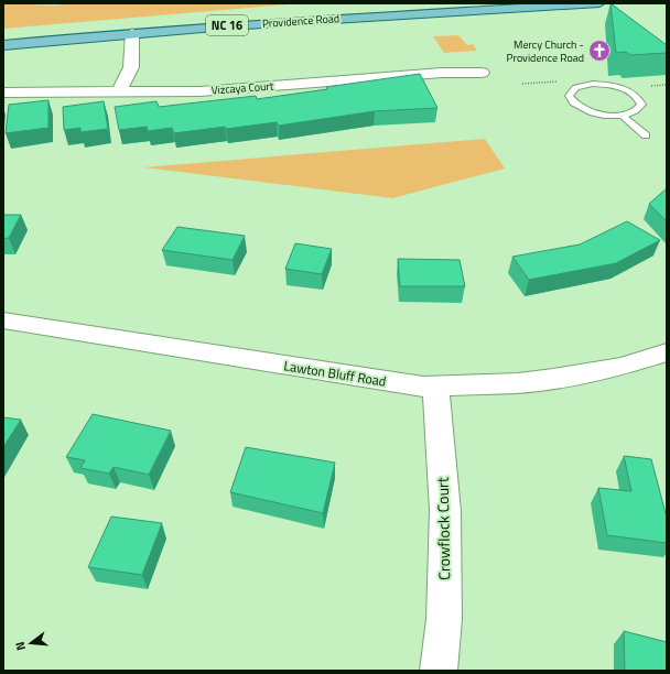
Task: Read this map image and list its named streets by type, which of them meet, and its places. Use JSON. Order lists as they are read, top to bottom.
{
  "streets": {
    "main road": ["Providence Road", "NC 16"],
    "street": ["Vizcaya Court", "Lawton Bluff Road", "Crowflock Court"]
  },
  "crossings": [
    ["Lawton Bluff Road", "Crowflock Court"]
  ],
  "places": {
    "church": ["Mercy Church - Providence Road"]
  },
  "north": "left"
}
